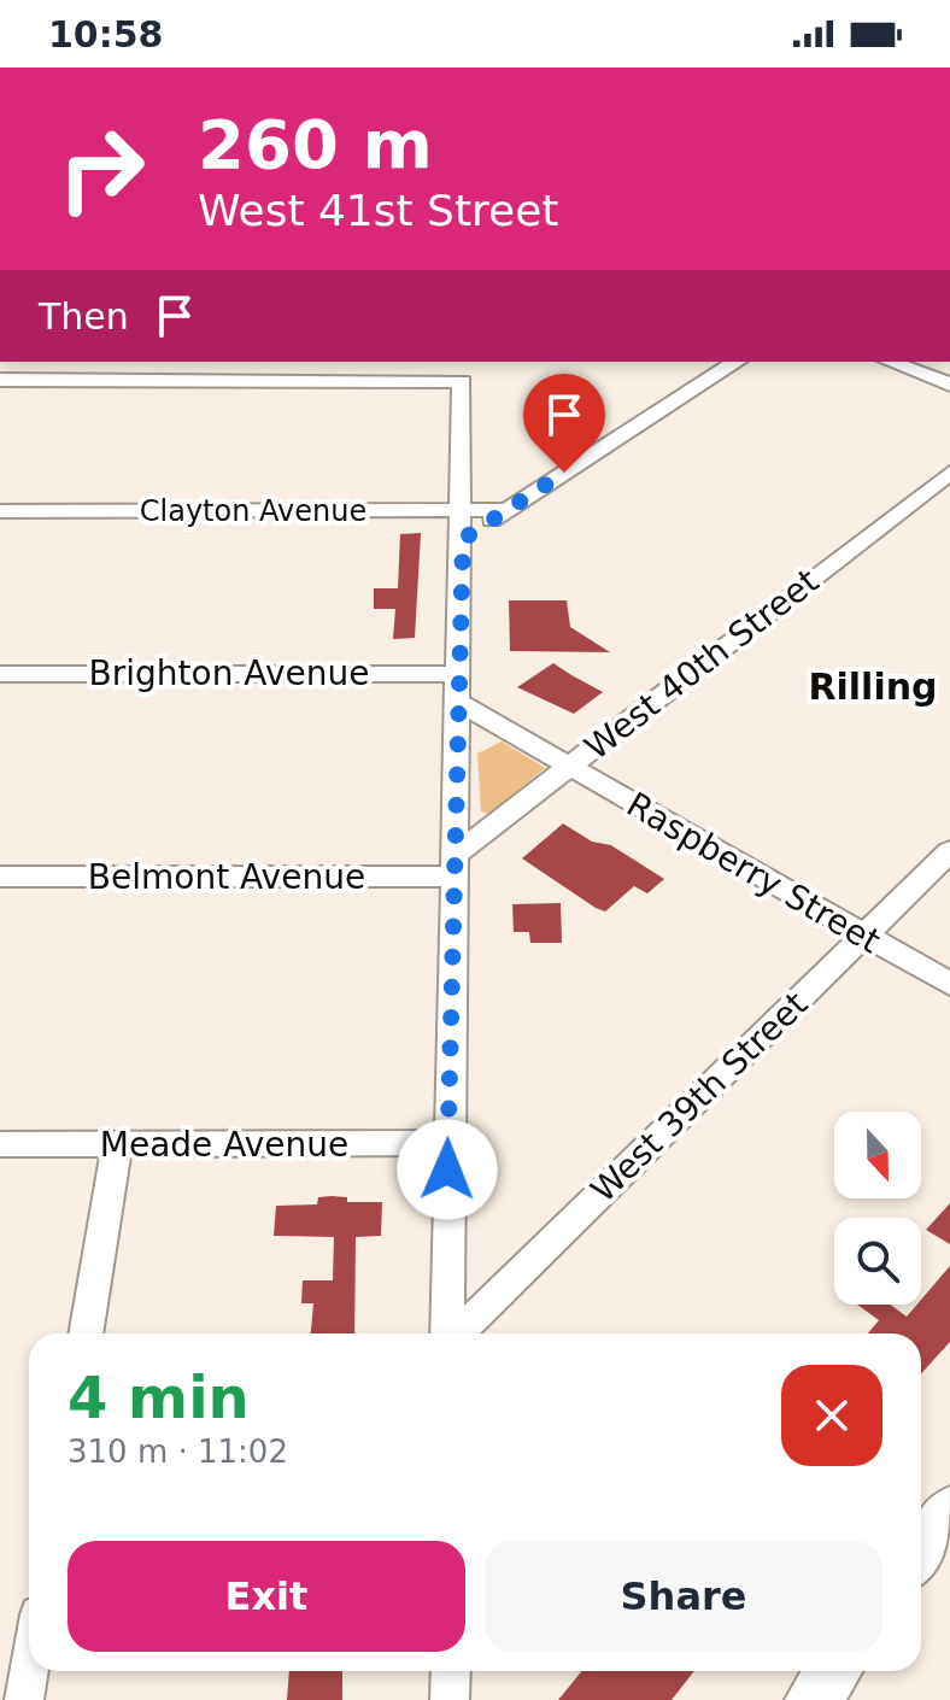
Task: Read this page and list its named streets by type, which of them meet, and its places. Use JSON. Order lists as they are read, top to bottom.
{
  "streets": {
    "street": [
      "Clayton Avenue",
      "West 40th Street",
      "Brighton Avenue",
      "Raspberry Street",
      "Belmont Avenue",
      "West 39th Street",
      "Meade Avenue"
    ]
  },
  "crossings": [
    ["West 40th Street", "Raspberry Street"],
    ["West 40th Street", "Belmont Avenue"],
    ["Raspberry Street", "West 39th Street"]
  ],
  "districts": ["Rilling"],
  "north": "bottom",
  "page": {
    "status": "10:58",
    "turn": ["260 m", "West 41st Street"],
    "then": "Then",
    "heading": ["4 min", "310 m · 11:02"],
    "buttons": ["Exit", "Share"]
  }
}
